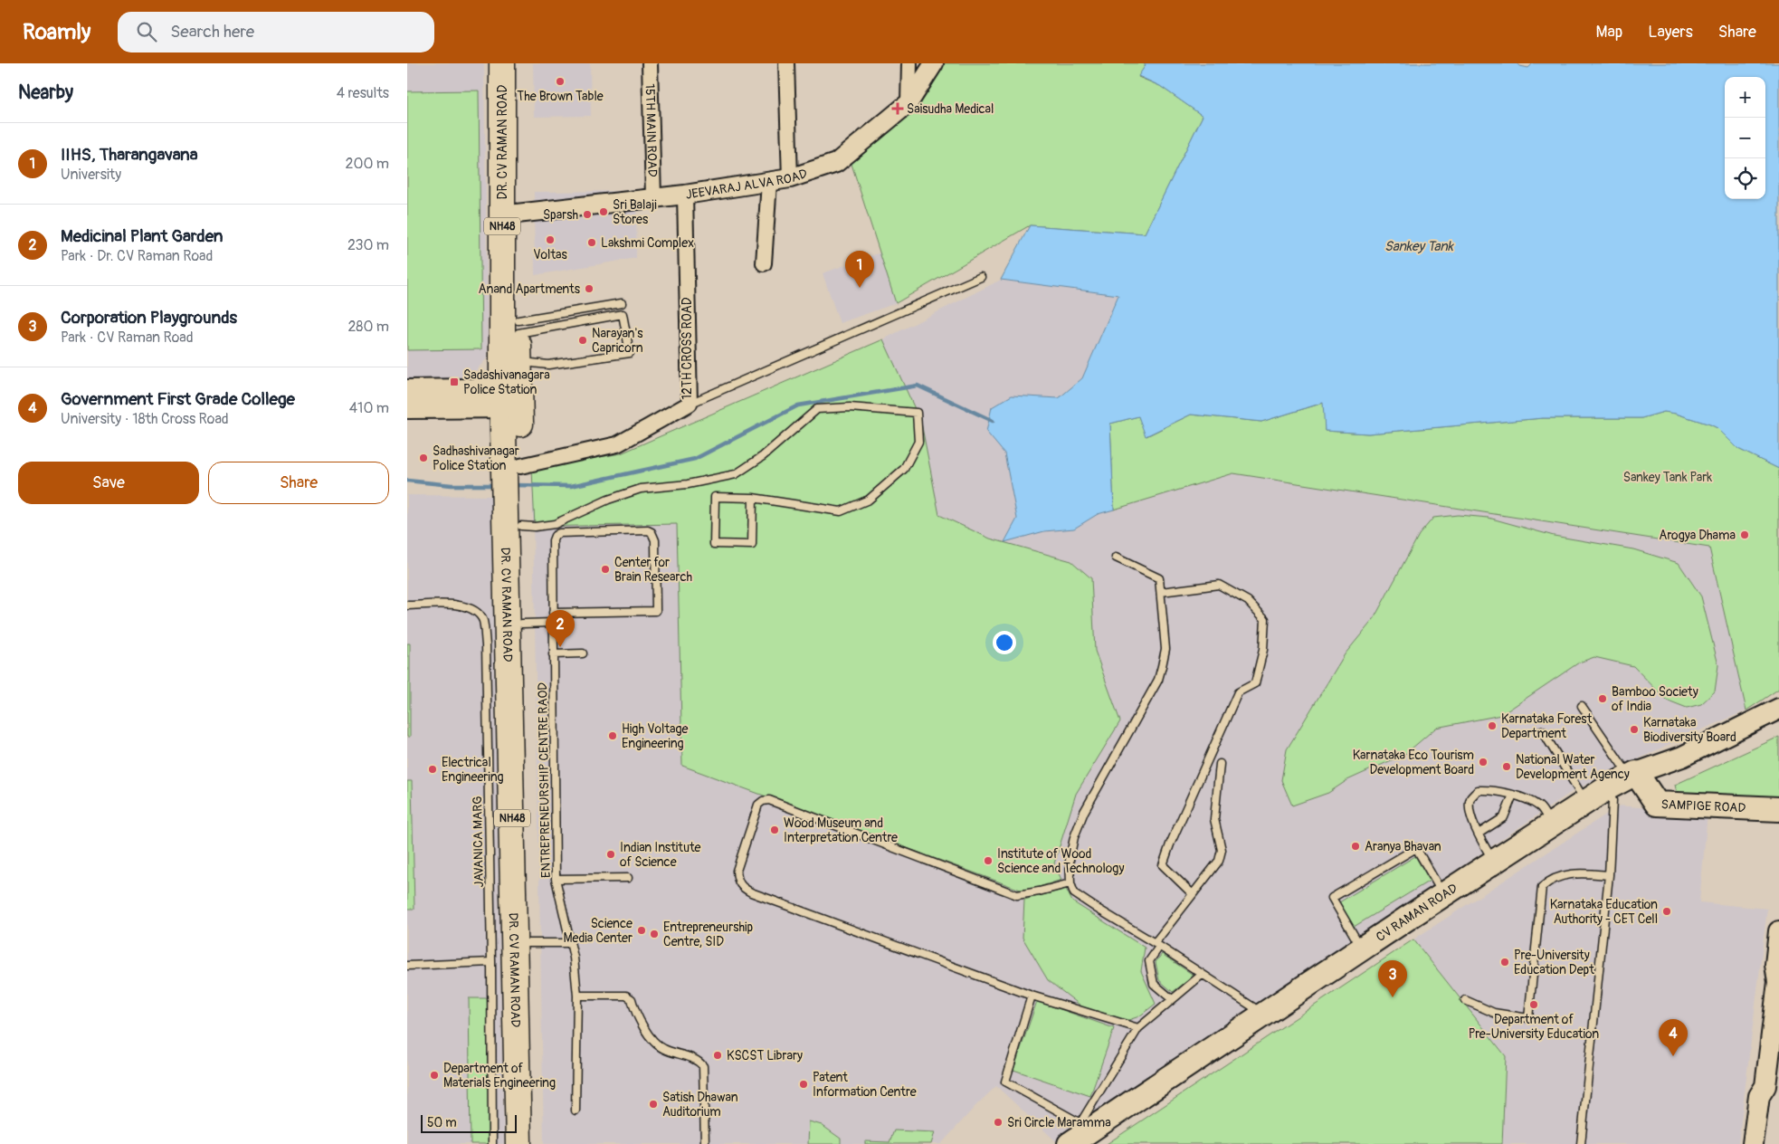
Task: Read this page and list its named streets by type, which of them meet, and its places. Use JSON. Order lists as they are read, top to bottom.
{
  "streets": {
    "highway": ["DR. CV RAMAN ROAD", "NH48"],
    "main road": ["SAMPIGE ROAD", "CV RAMAN ROAD"],
    "street": ["15TH MAIN ROAD", "JEEVARAJ ALVA ROAD", "12TH CROSS ROAD"],
    "lane": ["ENTREPRENEURSHIP CENTRE RAOD", "JAVANICA MARG"]
  },
  "crossings": [
    ["15TH MAIN ROAD", "JEEVARAJ ALVA ROAD"],
    ["DR. CV RAMAN ROAD", "JEEVARAJ ALVA ROAD"],
    ["DR. CV RAMAN ROAD", "12TH CROSS ROAD"],
    ["JEEVARAJ ALVA ROAD", "12TH CROSS ROAD"],
    ["SAMPIGE ROAD", "CV RAMAN ROAD"]
  ],
  "water": ["Sankey Tank"],
  "parks": ["Sankey Tank Park"],
  "places": {
    "other": [
      "The Brown Table",
      "Sri Balaji Stores",
      "Sparsh",
      "Voltas",
      "Lakshmi Complex",
      "Anand Apartments",
      "Narayan's Capricorn",
      "Sadhashivanagar Police Station",
      "Arogya Dhama",
      "Center for Brain Research",
      "Bamboo Society of India",
      "Karnataka Forest Department",
      "Karnataka Biodiversity Board",
      "High Voltage Engineering",
      "Karnataka Eco Tourism Development Board",
      "National Water Development Agency",
      "Electrical Engineering",
      "Wood Museum and Interpretation Centre",
      "Aranya Bhavan",
      "Indian Institute of Science",
      "Institute of Wood Science and Technology",
      "Karnataka Education Authority - CET Cell",
      "Science Media Center",
      "Entrepreneurship Centre, SID",
      "Pre-University Education Dept",
      "Department of Pre-University Education",
      "KSCST Library",
      "Department of Materials Engineering",
      "Patent Information Centre",
      "Satish Dhawan Auditorium",
      "Sri Circle Maramma"
    ],
    "health": ["Saisudha Medical"],
    "transit": ["Sadashivanagara Police Station"]
  },
  "scale_bar": "50 m",
  "page": {
    "header": "Roamly",
    "search": "Search here",
    "nav": ["Map", "Layers", "Share"],
    "heading": ["Nearby", "4 results"],
    "map_buttons": ["+", "−"],
    "list": [
      {
        "mark": "1",
        "name": "IIHS, Tharangavana",
        "note": "University",
        "value": "200 m"
      },
      {
        "mark": "2",
        "name": "Medicinal Plant Garden",
        "note": "Park · Dr. CV Raman Road",
        "value": "230 m"
      },
      {
        "mark": "3",
        "name": "Corporation Playgrounds",
        "note": "Park · CV Raman Road",
        "value": "280 m"
      },
      {
        "mark": "4",
        "name": "Government First Grade College",
        "note": "University · 18th Cross Road",
        "value": "410 m"
      }
    ],
    "pins": [
      "1",
      "2",
      "3",
      "4"
    ],
    "buttons": ["Save", "Share"],
    "scale": "50 m"
  }
}
